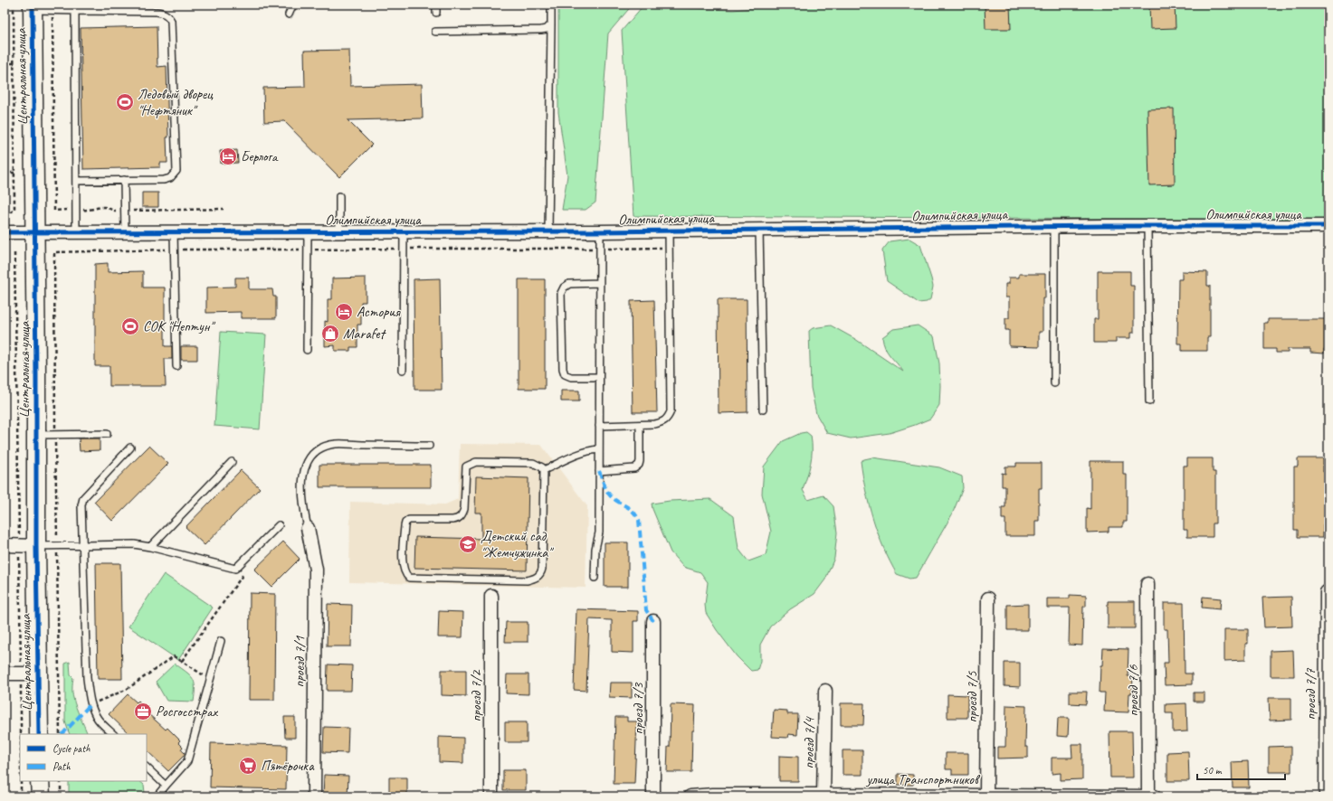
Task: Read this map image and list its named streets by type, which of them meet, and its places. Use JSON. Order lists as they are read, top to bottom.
{
  "streets": {
    "street": [
      "Центральная улица",
      "Олимпийская улица",
      "проезд 7/1",
      "проезд 7/6",
      "проезд 7/7",
      "проезд 7/2",
      "проезд 7/5",
      "проезд 7/3",
      "проезд 7/4",
      "улица Транспортников"
    ]
  },
  "crossings": [
    ["Центральная улица", "Олимпийская улица"],
    ["проезд 7/6", "улица Транспортников"],
    ["проезд 7/5", "улица Транспортников"],
    ["проезд 7/4", "улица Транспортников"]
  ],
  "places": {
    "sports": ["Ледовый дворец \"Нефтяник\"", "СОК \"Нептун\""],
    "hotel": ["Берлога", "Астория"],
    "shop": ["Marafet"],
    "school or university": ["Детский сад \"Жемчужинка\""],
    "office": ["Росгосстрах"],
    "supermarket": ["Пятёрочка"]
  },
  "legend": ["Cycle path", "Path"],
  "scale_bar": "50 m"
}
